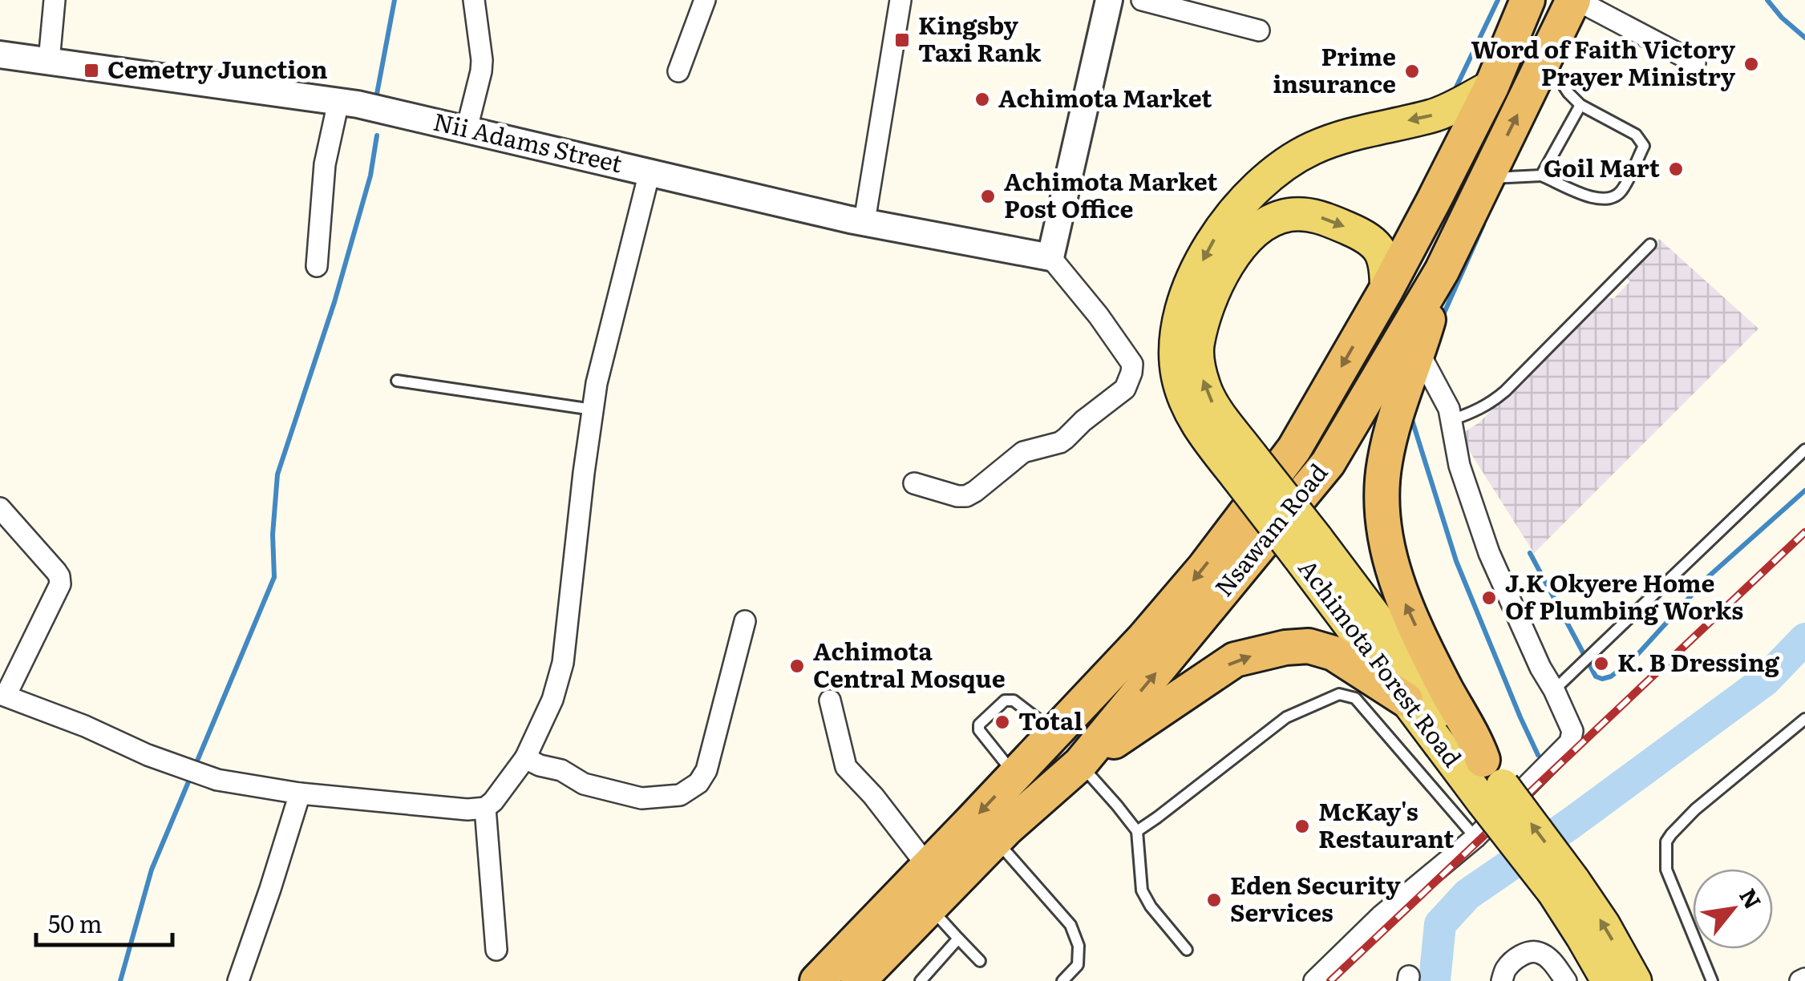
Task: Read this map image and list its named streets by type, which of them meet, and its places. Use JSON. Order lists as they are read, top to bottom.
{
  "streets": {
    "highway": ["Nsawam Road"],
    "main road": ["Achimota Forest Road"],
    "street": ["Nii Adams Street"]
  },
  "crossings": [
    ["Nsawam Road", "Achimota Forest Road"]
  ],
  "places": {
    "transit": ["Kingsby Taxi Rank", "Cemetry Junction"],
    "other": [
      "Word of Faith Victory Prayer Ministry",
      "Prime insurance",
      "Achimota Market",
      "Goil Mart",
      "Achimota Market Post Office",
      "J.K Okyere Home Of Plumbing Works",
      "K. B Dressing",
      "Achimota Central Mosque",
      "Total",
      "McKay's Restaurant",
      "Eden Security Services"
    ]
  },
  "scale_bar": "50 m",
  "north": "top right"
}
